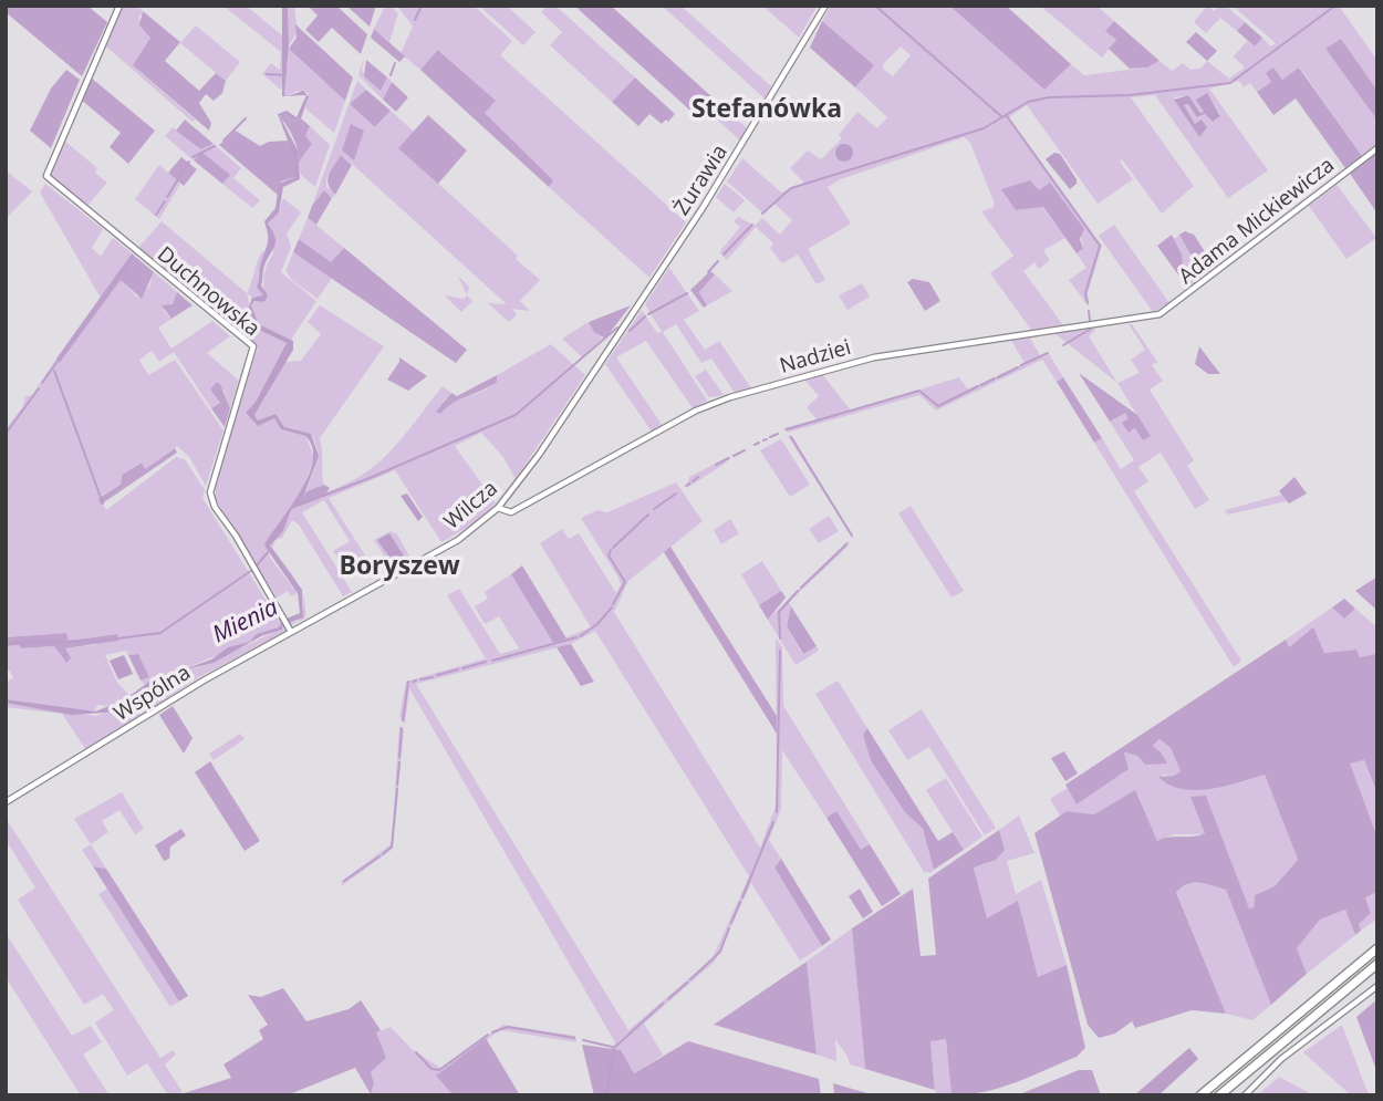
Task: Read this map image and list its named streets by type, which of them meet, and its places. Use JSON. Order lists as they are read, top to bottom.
{
  "streets": {
    "street": [
      "Żurawia",
      "Adama Mickiewicza",
      "Duchnowska",
      "Nadziei",
      "Wilcza",
      "Wspólna"
    ]
  },
  "crossings": [
    ["Żurawia", "Wilcza"],
    ["Adama Mickiewicza", "Nadziei"],
    ["Duchnowska", "Wspólna"],
    ["Nadziei", "Wilcza"],
    ["Wilcza", "Wspólna"]
  ],
  "districts": ["Stefanówka", "Boryszew"],
  "water": ["Mienia"]
}
